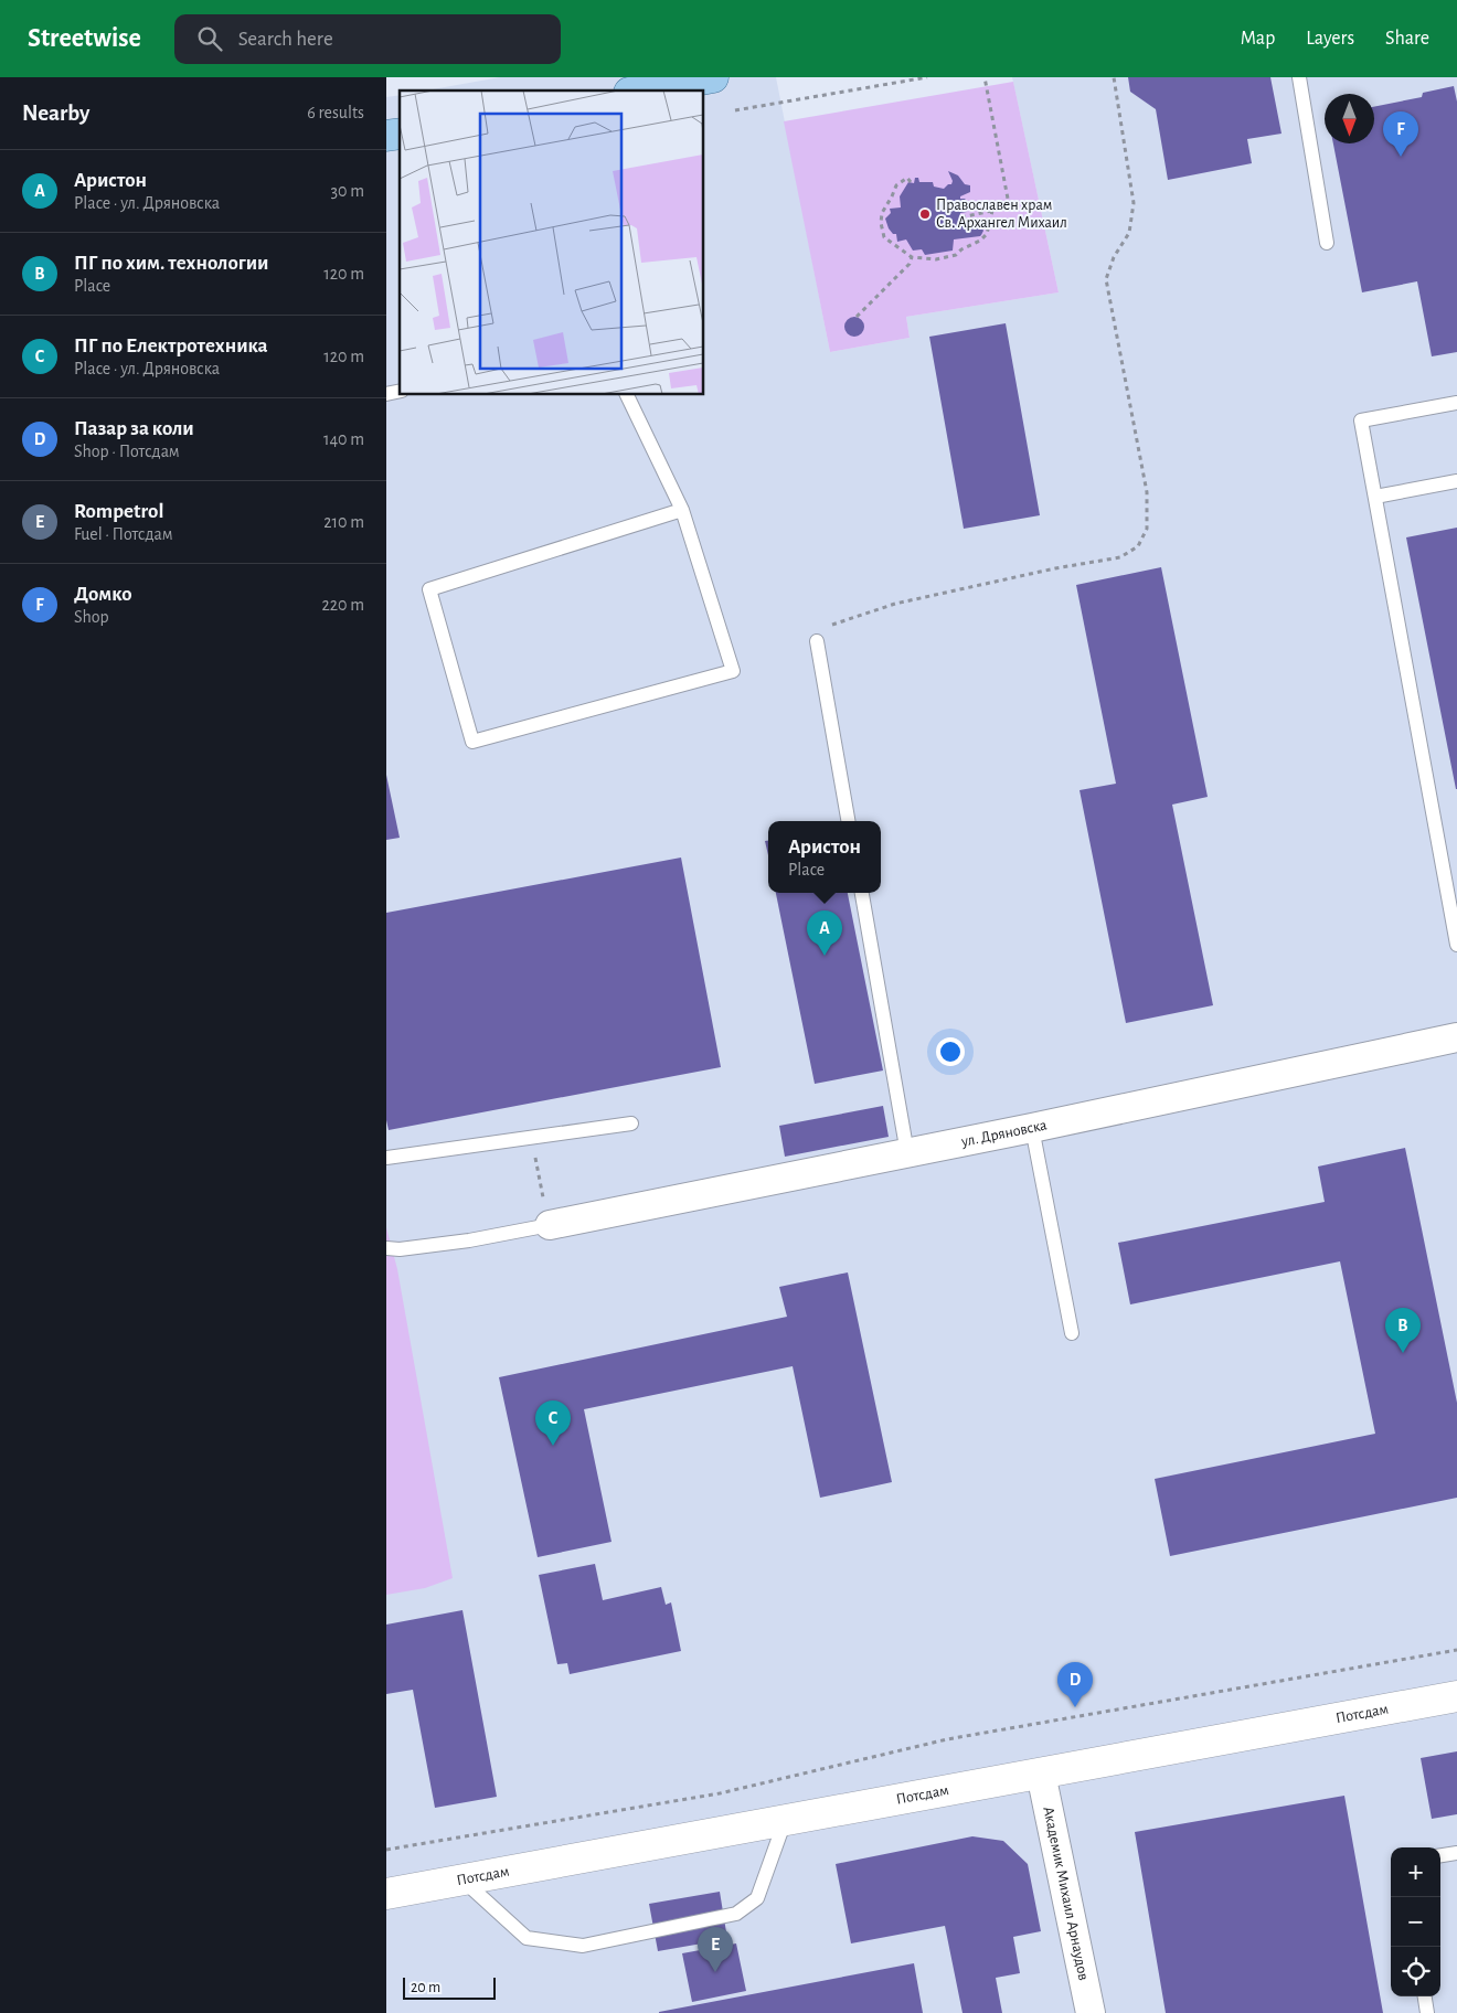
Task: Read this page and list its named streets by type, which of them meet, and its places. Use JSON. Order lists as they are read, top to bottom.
{
  "streets": {
    "street": ["ул. Дряновска", "Потсдам", "Академик Михаил Арнаудов"]
  },
  "crossings": [
    ["Потсдам", "Академик Михаил Арнаудов"]
  ],
  "places": ["Православен храм Св. Архангел Михаил"],
  "scale_bar": "20 m",
  "north": "bottom",
  "page": {
    "header": "Streetwise",
    "search": "Search here",
    "nav": ["Map", "Layers", "Share"],
    "heading": ["Nearby", "6 results"],
    "pins": [
      "F",
      "A",
      "B",
      "C",
      "D",
      "E"
    ],
    "list": [
      {
        "mark": "A",
        "name": "Аристон",
        "note": "Place · ул. Дряновска",
        "value": "30 m"
      },
      {
        "mark": "B",
        "name": "ПГ по хим. технологии",
        "note": "Place",
        "value": "120 m"
      },
      {
        "mark": "C",
        "name": "ПГ по Електротехника",
        "note": "Place · ул. Дряновска",
        "value": "120 m"
      },
      {
        "mark": "D",
        "name": "Пазар за коли",
        "note": "Shop · Потсдам",
        "value": "140 m"
      },
      {
        "mark": "E",
        "name": "Rompetrol",
        "note": "Fuel · Потсдам",
        "value": "210 m"
      },
      {
        "mark": "F",
        "name": "Домко",
        "note": "Shop",
        "value": "220 m"
      }
    ],
    "popup": ["Аристон", "Place"],
    "map_buttons": ["+", "−"],
    "scale": "20 m"
  }
}
